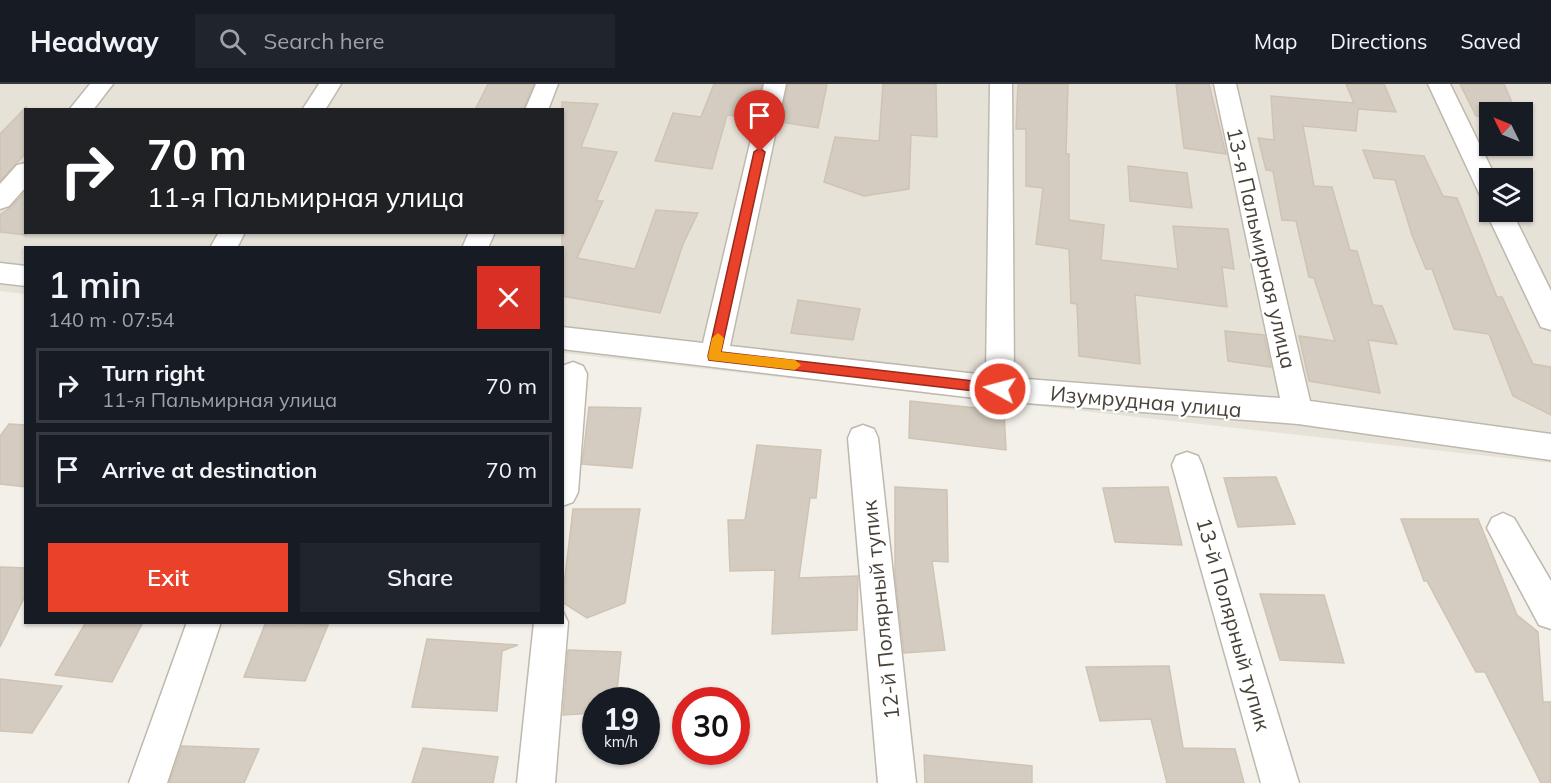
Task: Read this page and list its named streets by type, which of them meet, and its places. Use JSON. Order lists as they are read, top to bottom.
{
  "streets": {
    "street": [
      "13-я Пальмирная улица",
      "Изумрудная улица",
      "12-й Полярный тупик",
      "13-й Полярный тупик"
    ]
  },
  "crossings": [
    ["13-я Пальмирная улица", "Изумрудная улица"]
  ],
  "north": "top left",
  "page": {
    "header": "Headway",
    "search": "Search here",
    "nav": ["Map", "Directions", "Saved"],
    "turn": ["70 m", "11-я Пальмирная улица"],
    "heading": ["1 min", "140 m · 07:54"],
    "list": [
      {
        "name": "Turn right",
        "note": "11-я Пальмирная улица",
        "value": "70 m"
      },
      {
        "name": "Arrive at destination",
        "value": "70 m"
      }
    ],
    "buttons": ["Exit", "Share"],
    "speed": "19 km/h",
    "limit": "30"
  }
}
